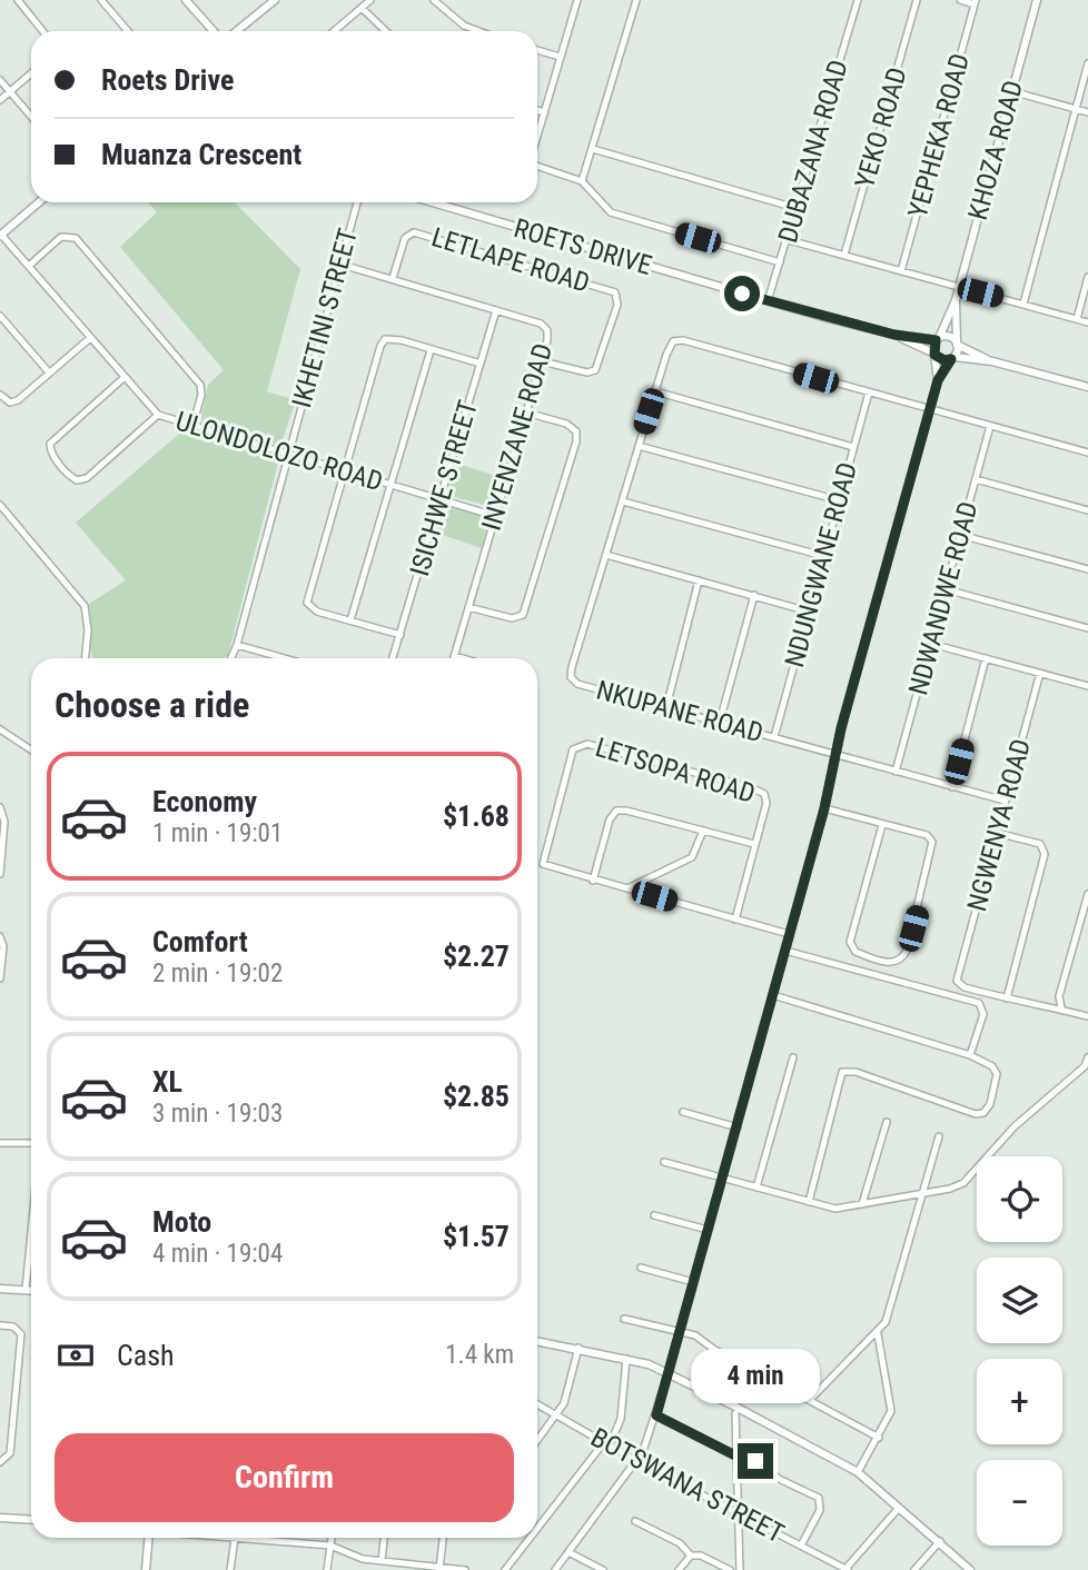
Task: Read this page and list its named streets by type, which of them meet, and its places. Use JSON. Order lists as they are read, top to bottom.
{
  "streets": {
    "street": [
      "YEKO ROAD",
      "YEPHEKA ROAD",
      "KHOZA ROAD",
      "DUBAZANA ROAD",
      "ROETS DRIVE",
      "LETLAPE ROAD",
      "IKHETINI STREET",
      "INYENZANE ROAD",
      "ULONDOLOZO ROAD",
      "ISICHWE STREET",
      "NDUNGWANE ROAD",
      "NDWANDWE ROAD",
      "NKUPANE ROAD",
      "LETSOPA ROAD",
      "NGWENYA ROAD",
      "BOTSWANA STREET"
    ]
  },
  "crossings": [
    ["KHOZA ROAD", "ROETS DRIVE"],
    ["DUBAZANA ROAD", "ROETS DRIVE"],
    ["LETLAPE ROAD", "INYENZANE ROAD"],
    ["IKHETINI STREET", "INYENZANE ROAD"],
    ["IKHETINI STREET", "ULONDOLOZO ROAD"],
    ["INYENZANE ROAD", "ULONDOLOZO ROAD"],
    ["INYENZANE ROAD", "ISICHWE STREET"],
    ["ULONDOLOZO ROAD", "ISICHWE STREET"],
    ["NDUNGWANE ROAD", "NKUPANE ROAD"],
    ["NDWANDWE ROAD", "NKUPANE ROAD"],
    ["NKUPANE ROAD", "NGWENYA ROAD"]
  ],
  "page": {
    "banner": ["Roets Drive", "Muanza Crescent"],
    "heading": "Choose a ride",
    "list": [
      {
        "name": "Economy",
        "note": "1 min · 19:01",
        "value": "$1.68"
      },
      {
        "name": "Comfort",
        "note": "2 min · 19:02",
        "value": "$2.27"
      },
      {
        "name": "XL",
        "note": "3 min · 19:03",
        "value": "$2.85"
      },
      {
        "name": "Moto",
        "note": "4 min · 19:04",
        "value": "$1.57"
      }
    ],
    "map_buttons": ["+", "−"],
    "pay": ["Cash", "1.4 km"],
    "bubble": "4 min",
    "buttons": "Confirm"
  }
}
